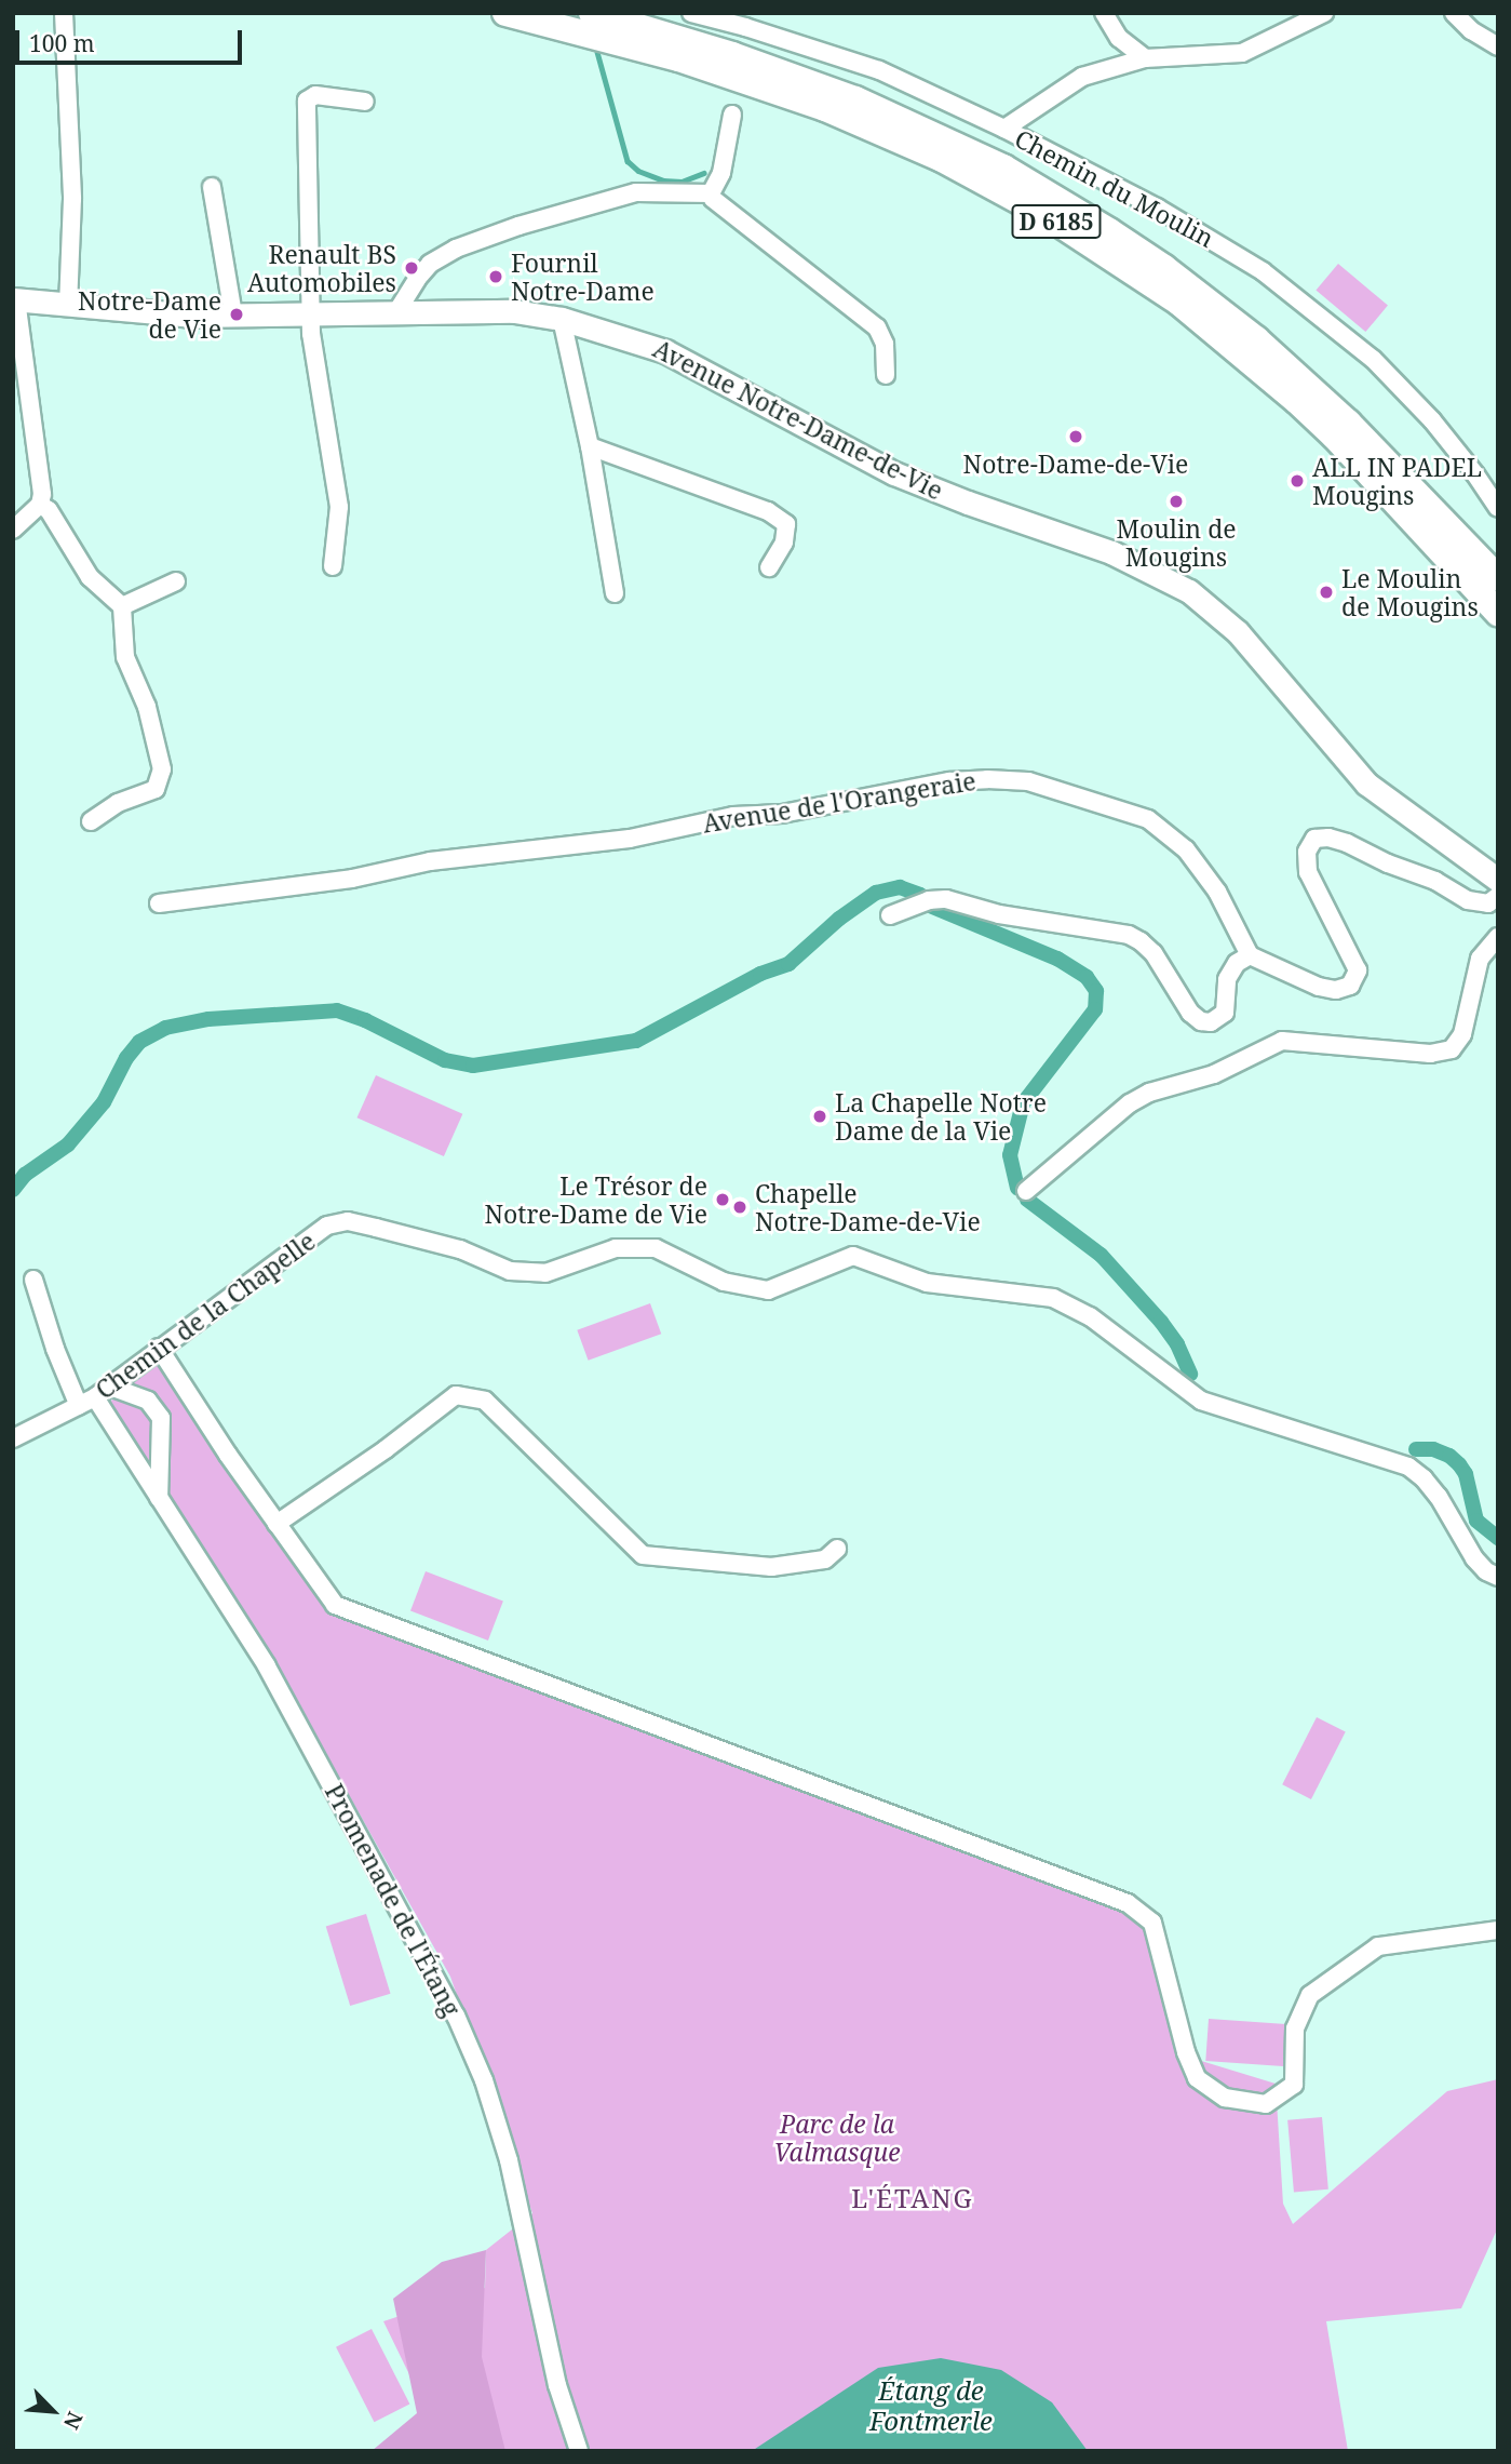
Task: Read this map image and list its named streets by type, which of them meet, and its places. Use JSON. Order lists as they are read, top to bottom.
{
  "streets": {
    "highway": ["D 6185"],
    "main road": ["Avenue Notre-Dame-de-Vie"],
    "street": [
      "Chemin du Moulin",
      "Avenue de l'Orangeraie",
      "Chemin de la Chapelle",
      "Promenade de l'Étang"
    ]
  },
  "crossings": [
    ["Chemin de la Chapelle", "Promenade de l'Étang"]
  ],
  "districts": ["L'ÉTANG"],
  "water": ["Étang de Fontmerle"],
  "parks": ["Parc de la Valmasque"],
  "places": [
    "Renault BS Automobiles",
    "Fournil Notre-Dame",
    "Notre-Dame de Vie",
    "Notre-Dame-de-Vie",
    "ALL IN PADEL Mougins",
    "Moulin de Mougins",
    "Le Moulin de Mougins",
    "La Chapelle Notre Dame de la Vie",
    "Le Trésor de Notre-Dame de Vie",
    "Chapelle Notre-Dame-de-Vie"
  ],
  "scale_bar": "100 m",
  "north": "bottom right"
}
